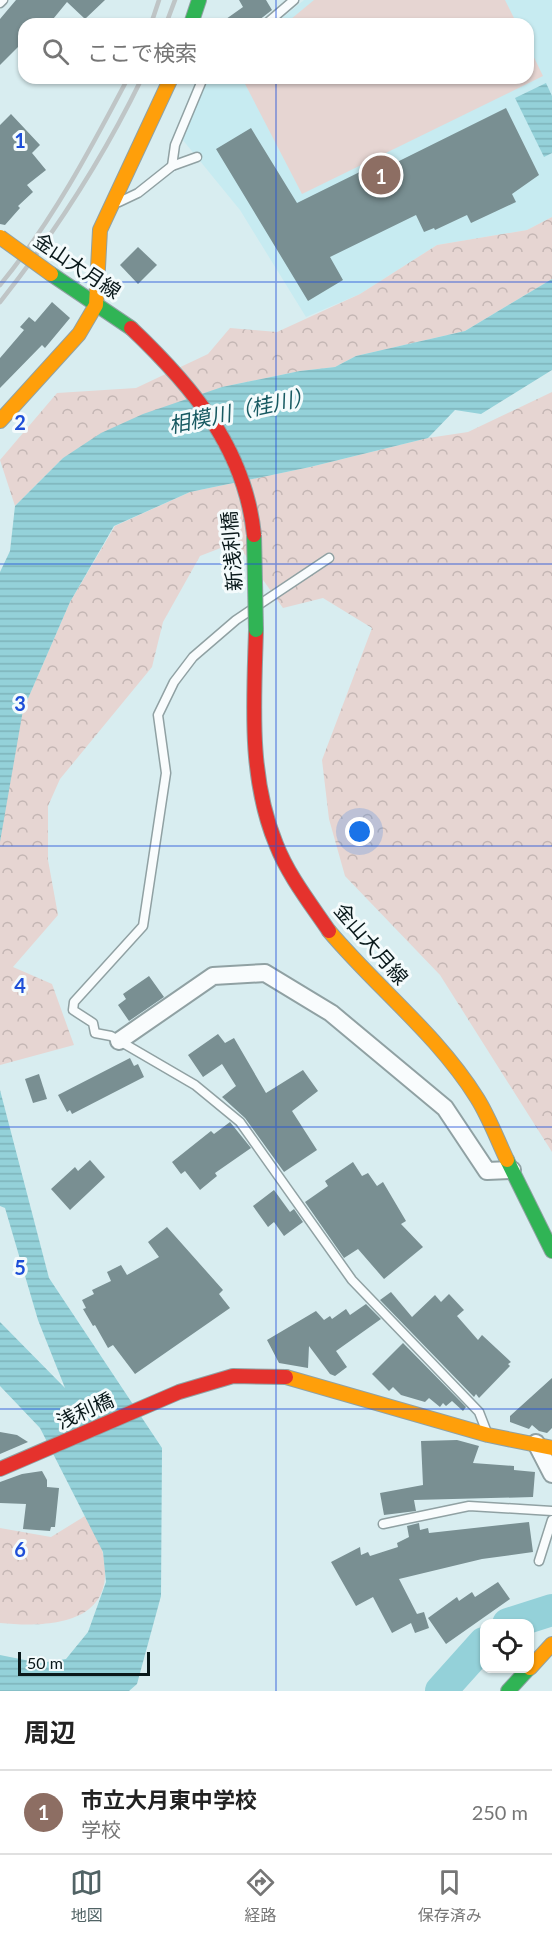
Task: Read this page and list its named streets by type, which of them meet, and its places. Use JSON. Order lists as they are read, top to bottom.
{
  "streets": {
    "main road": ["金山大月線", "新浅利橋", "浅利橋"]
  },
  "crossings": [
    ["金山大月線", "新浅利橋"]
  ],
  "water": ["相模川（桂川）"],
  "scale_bar": "50 m",
  "page": {
    "search": "ここで検索",
    "pins": "1",
    "scale": "50 m",
    "heading": "周辺",
    "list": [
      {
        "mark": "1",
        "name": "市立大月東中学校",
        "note": "学校",
        "value": "250 m"
      }
    ],
    "nav": ["地図", "経路", "保存済み"]
  },
  "grid": {
    "rows": [
      "1",
      "2",
      "3",
      "4",
      "5",
      "6"
    ]
  }
}
